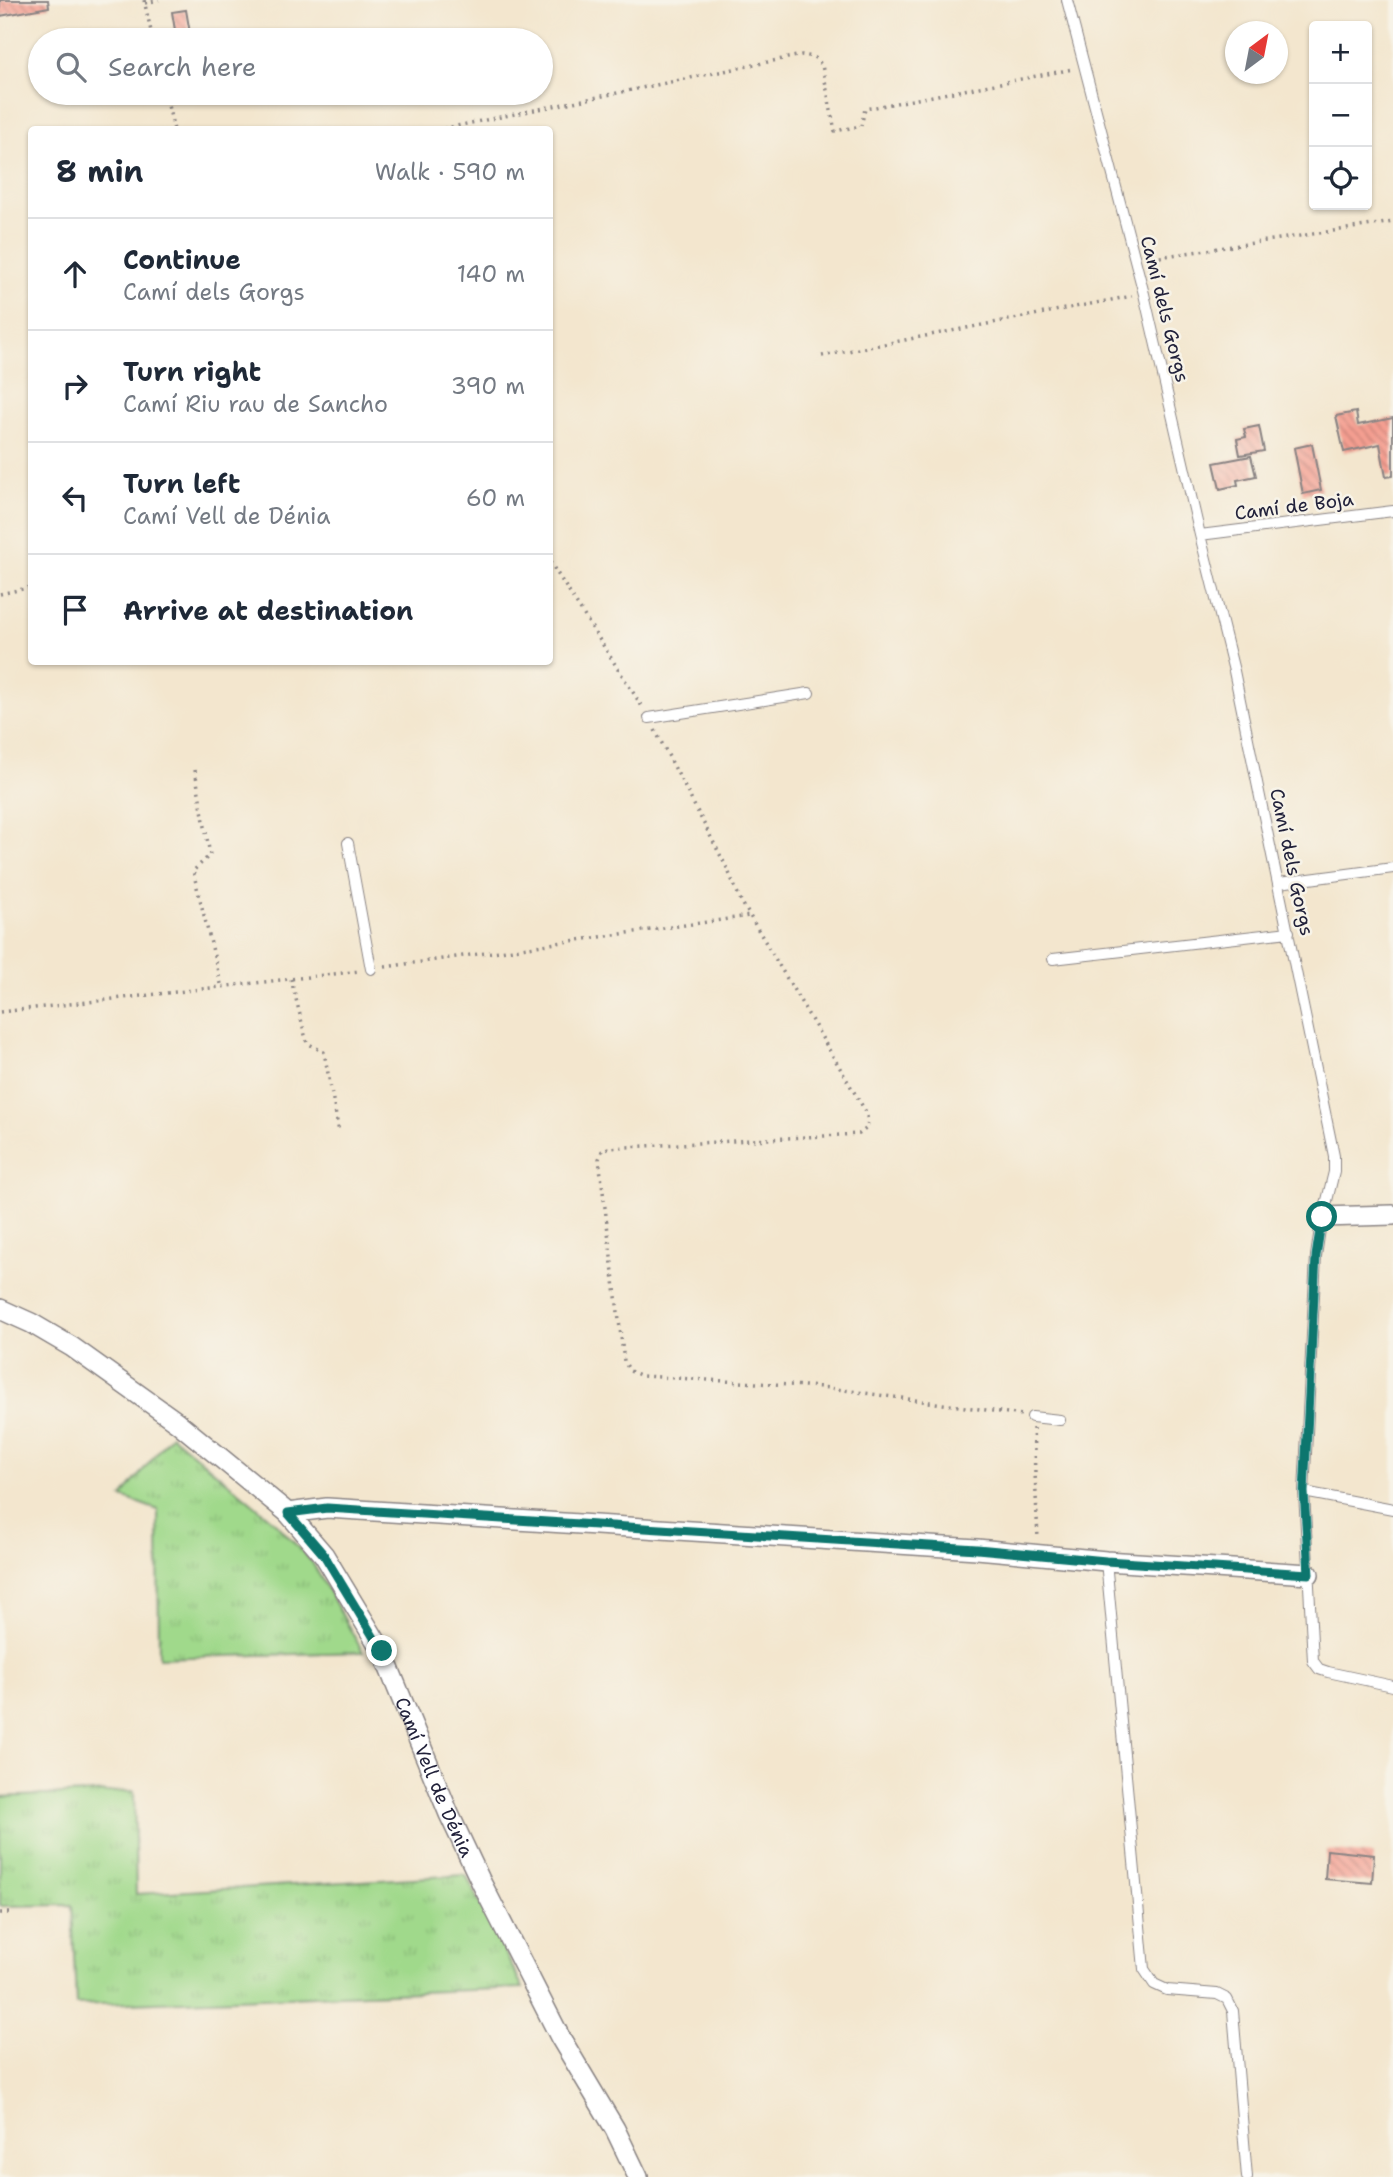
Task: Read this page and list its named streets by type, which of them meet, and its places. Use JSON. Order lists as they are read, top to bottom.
{
  "streets": {
    "street": ["Camí Vell de Dénia"],
    "lane": ["Camí dels Gorgs", "Camí de Boja"]
  },
  "crossings": [
    ["Camí dels Gorgs", "Camí de Boja"]
  ],
  "north": "top right",
  "page": {
    "map_buttons": ["+", "−"],
    "search": "Search here",
    "heading": ["8 min", "Walk · 590 m"],
    "list": [
      ["Continue", "Camí dels Gorgs", "140 m"],
      ["Turn right", "Camí Riu rau de Sancho", "390 m"],
      ["Turn left", "Camí Vell de Dénia", "60 m"],
      "Arrive at destination"
    ]
  }
}
